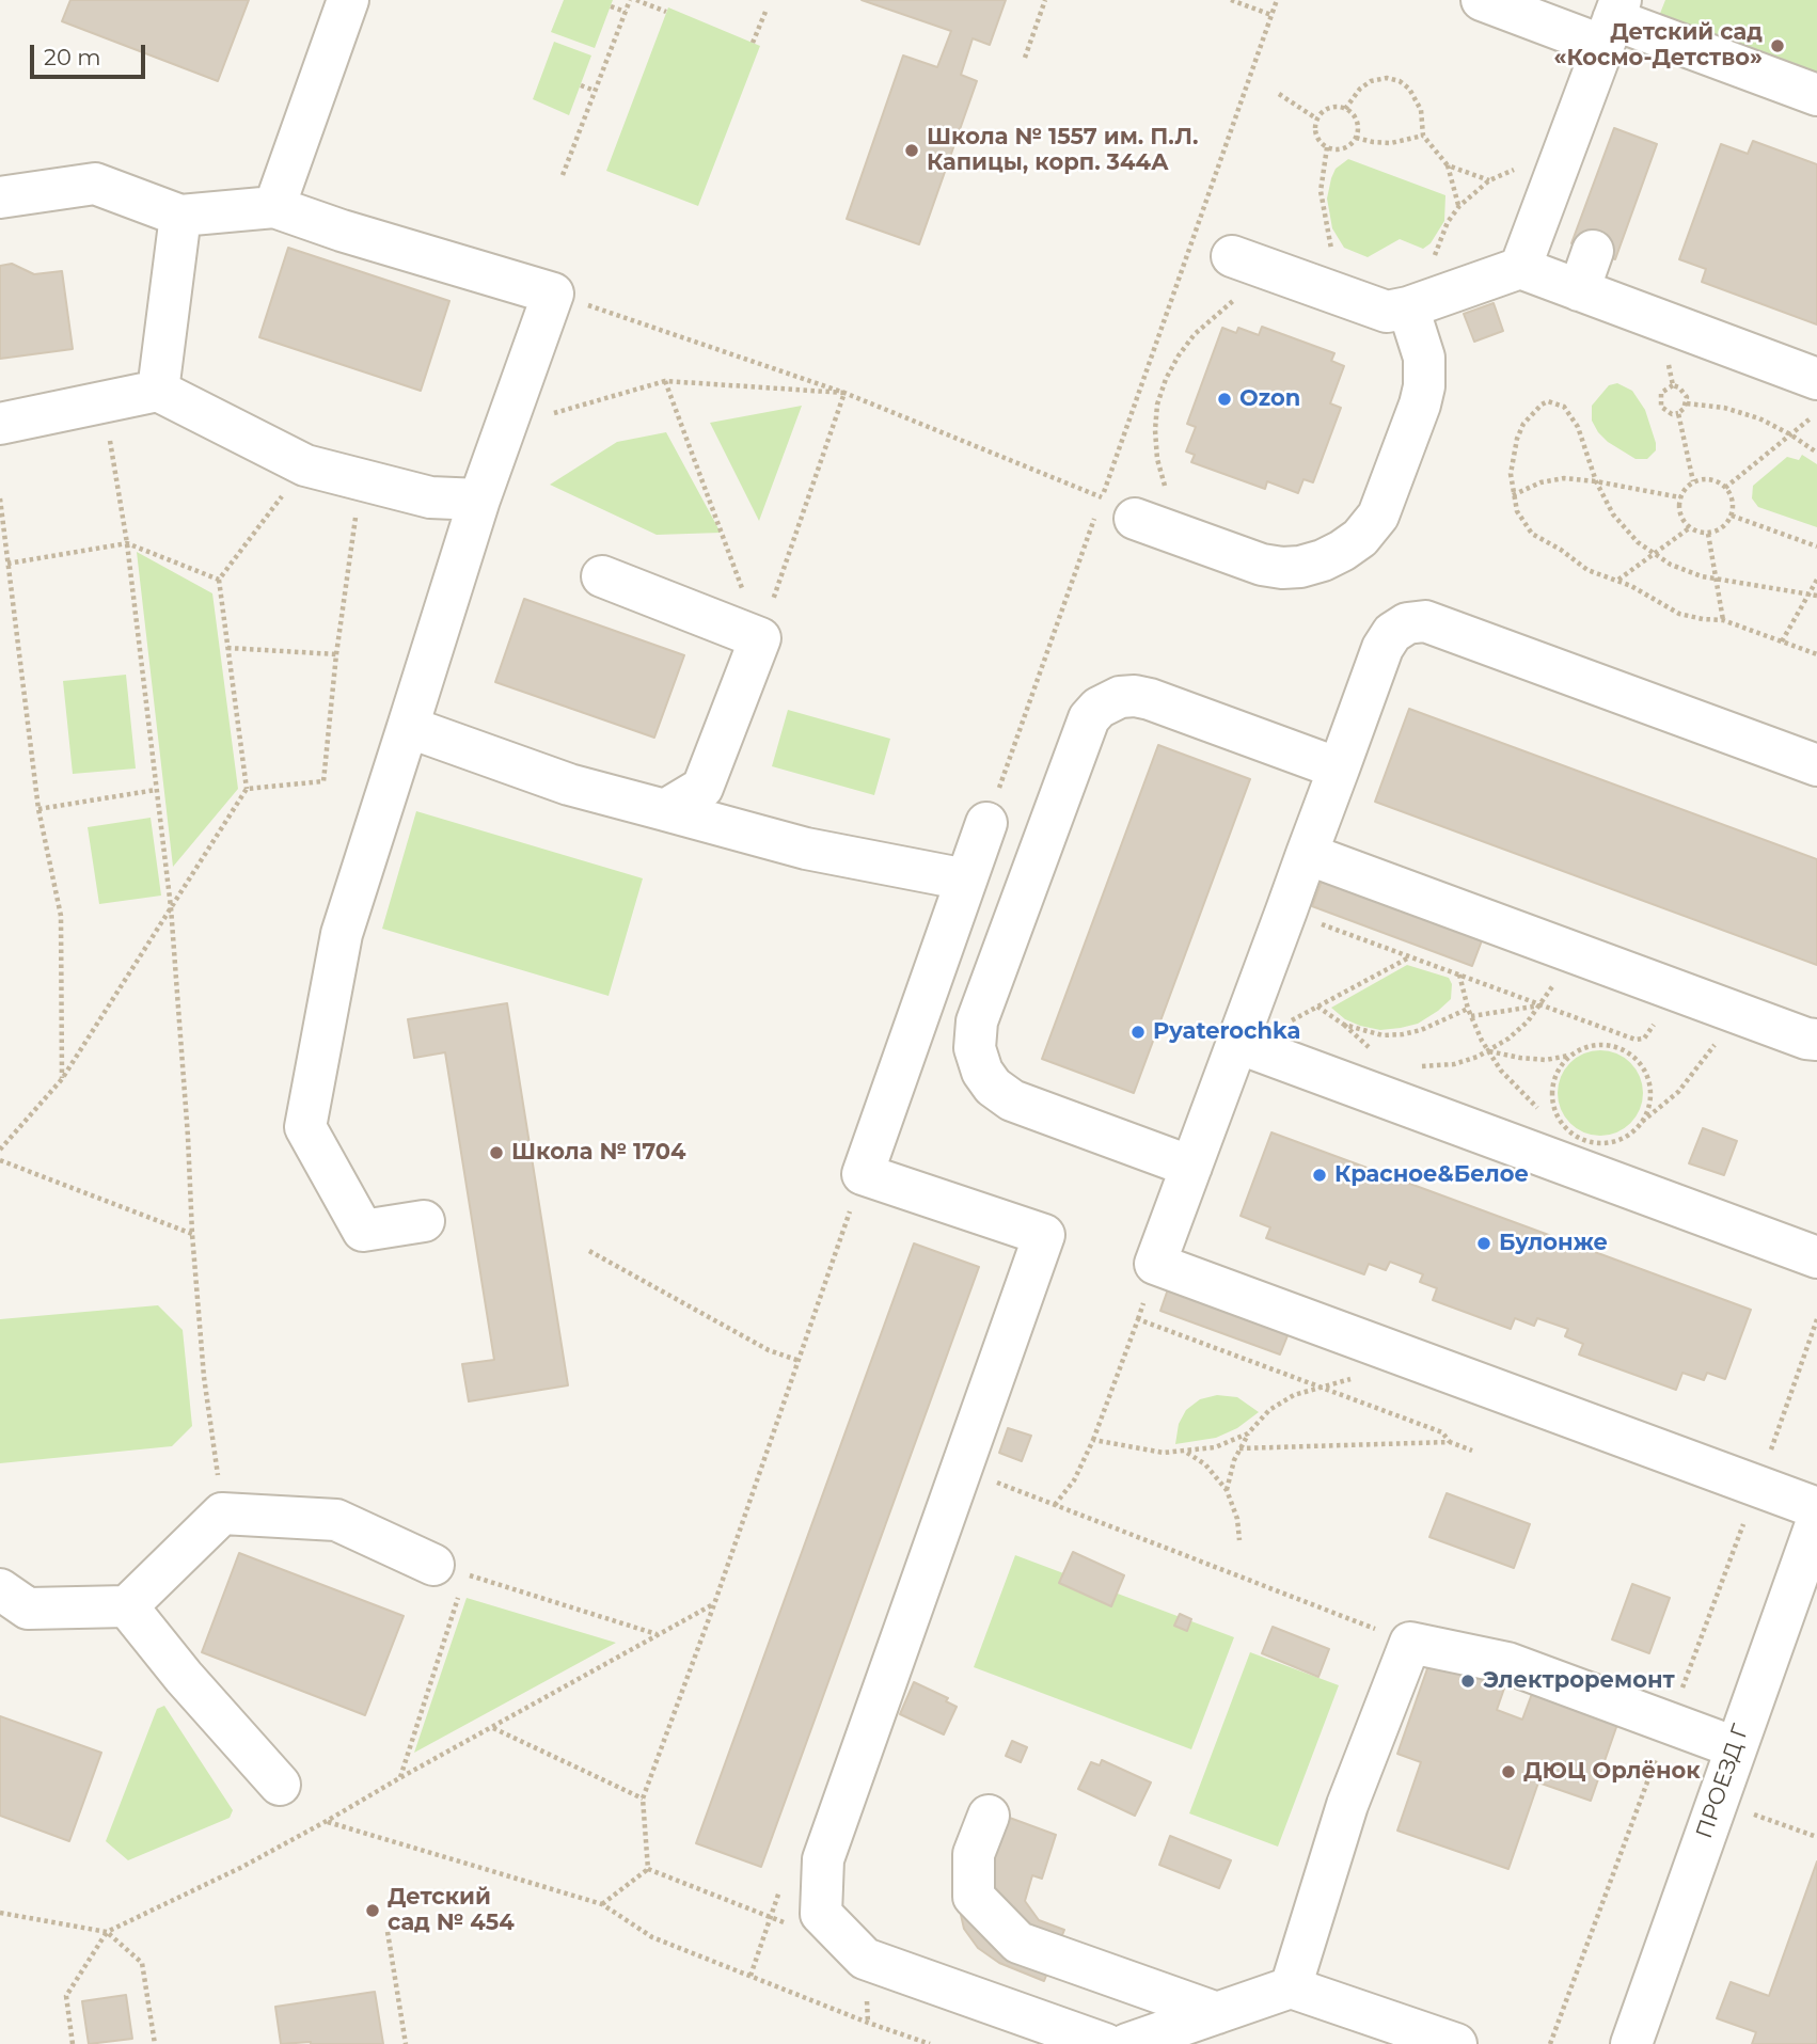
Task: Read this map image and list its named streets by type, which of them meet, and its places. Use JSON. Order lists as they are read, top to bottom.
{
  "streets": {
    "lane": ["ПРОЕЗД Г"]
  },
  "places": [
    "Детский сад «Космо-Детство»",
    "Школа № 1557 им. П.Л. Капицы, корп. 344А",
    "Ozon",
    "Pyaterochka",
    "Школа № 1704",
    "Красное&Белое",
    "Булонже",
    "Электроремонт",
    "ДЮЦ Орлёнок",
    "Детский сад № 454"
  ],
  "scale_bar": "20 m"
}
